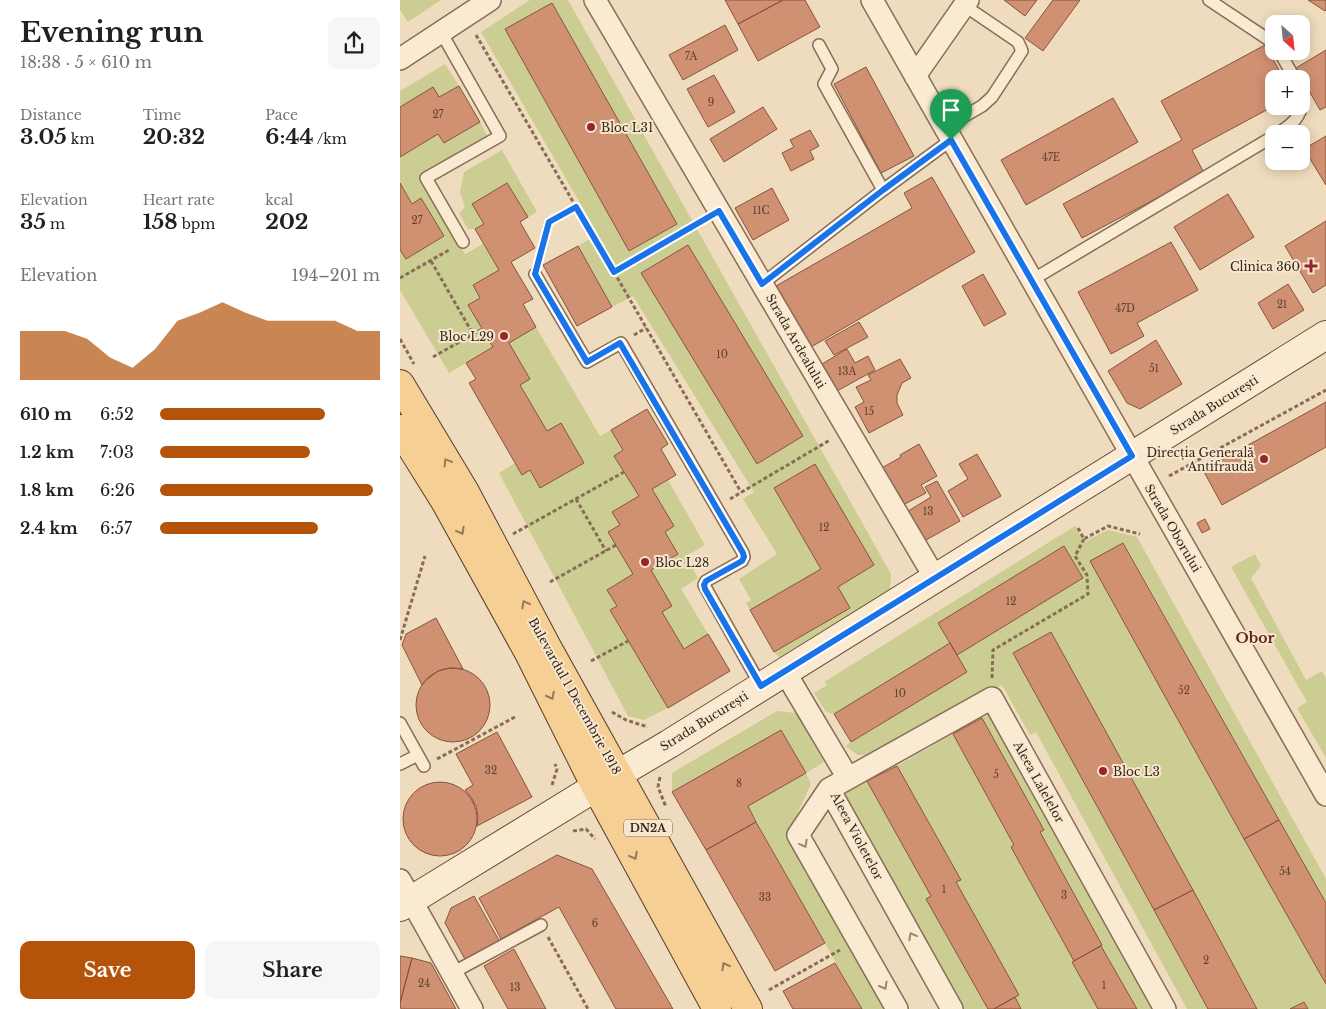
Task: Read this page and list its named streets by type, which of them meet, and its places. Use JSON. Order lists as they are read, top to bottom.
{
  "streets": {
    "main road": ["Bulevardul 1 Decembrie 1918", "DN2A"],
    "street": [
      "Strada Ardealului",
      "Strada București",
      "Strada Oborului",
      "Aleea Lalelelor",
      "Aleea Violetelor"
    ]
  },
  "crossings": [
    ["Strada Ardealului", "Strada București"],
    ["Strada București", "Strada Oborului"],
    ["Strada București", "Bulevardul 1 Decembrie 1918"],
    ["Strada București", "Aleea Violetelor"]
  ],
  "districts": ["Obor"],
  "places": {
    "other": [
      "Bloc L31",
      "Bloc L29",
      "Direcția Generală Antifraudă",
      "Bloc L28",
      "Bloc L3"
    ],
    "health": ["Clinica 360"]
  },
  "house_numbers": [
    "7A",
    "9",
    "27",
    "47E",
    "11C",
    "27",
    "21",
    "47D",
    "10",
    "51",
    "13A",
    "15",
    "13",
    "12",
    "12",
    "52",
    "10",
    "32",
    "5",
    "8",
    "54",
    "1",
    "3",
    "33",
    "6",
    "2",
    "24",
    "1",
    "13"
  ],
  "north": "bottom right",
  "page": {
    "heading": ["Evening run", "18:38 · 5 × 610 m"],
    "map_buttons": ["+", "−"],
    "stats": [
      ["Distance", "3.05 km"],
      ["Time", "20:32"],
      ["Pace", "6:44 /km"],
      ["Elevation", "35 m"],
      ["Heart rate", "158 bpm"],
      ["kcal", "202"]
    ],
    "chart": ["Elevation", "194–201 m"],
    "list": [
      {
        "name": "610 m",
        "note": "6:52"
      },
      {
        "name": "1.2 km",
        "note": "7:03"
      },
      {
        "name": "1.8 km",
        "note": "6:26"
      },
      {
        "name": "2.4 km",
        "note": "6:57"
      }
    ],
    "buttons": ["Save", "Share"]
  }
}
